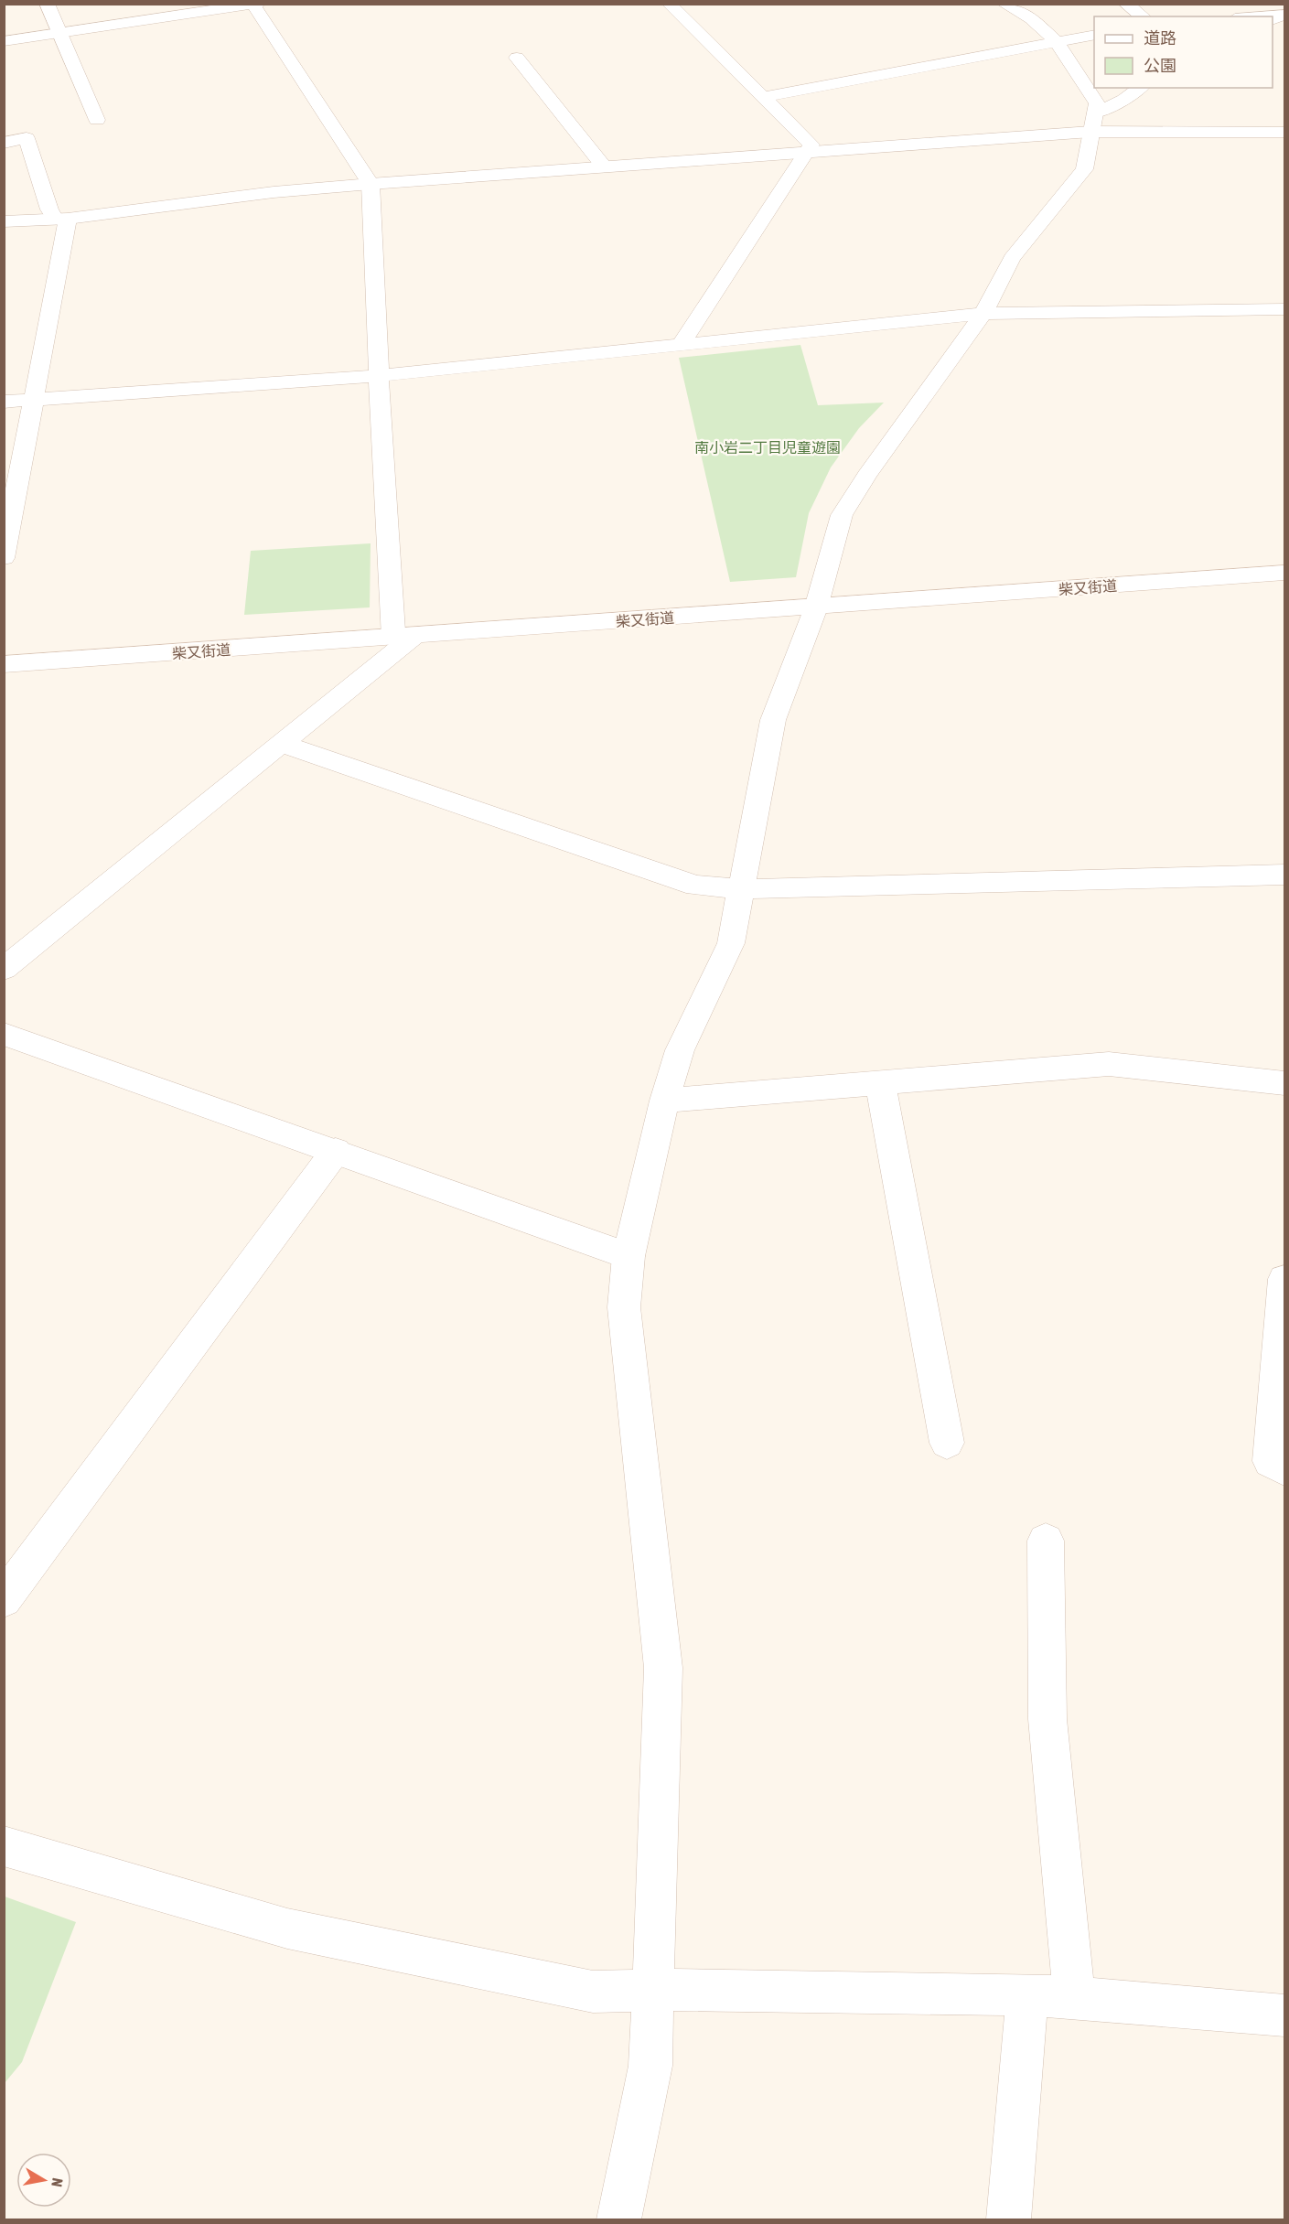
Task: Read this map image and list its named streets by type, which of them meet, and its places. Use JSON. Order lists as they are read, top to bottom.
{
  "streets": {
    "street": ["柴又街道"]
  },
  "parks": ["南小岩二丁目児童遊園"],
  "legend": ["道路", "公園"],
  "north": "right"
}
